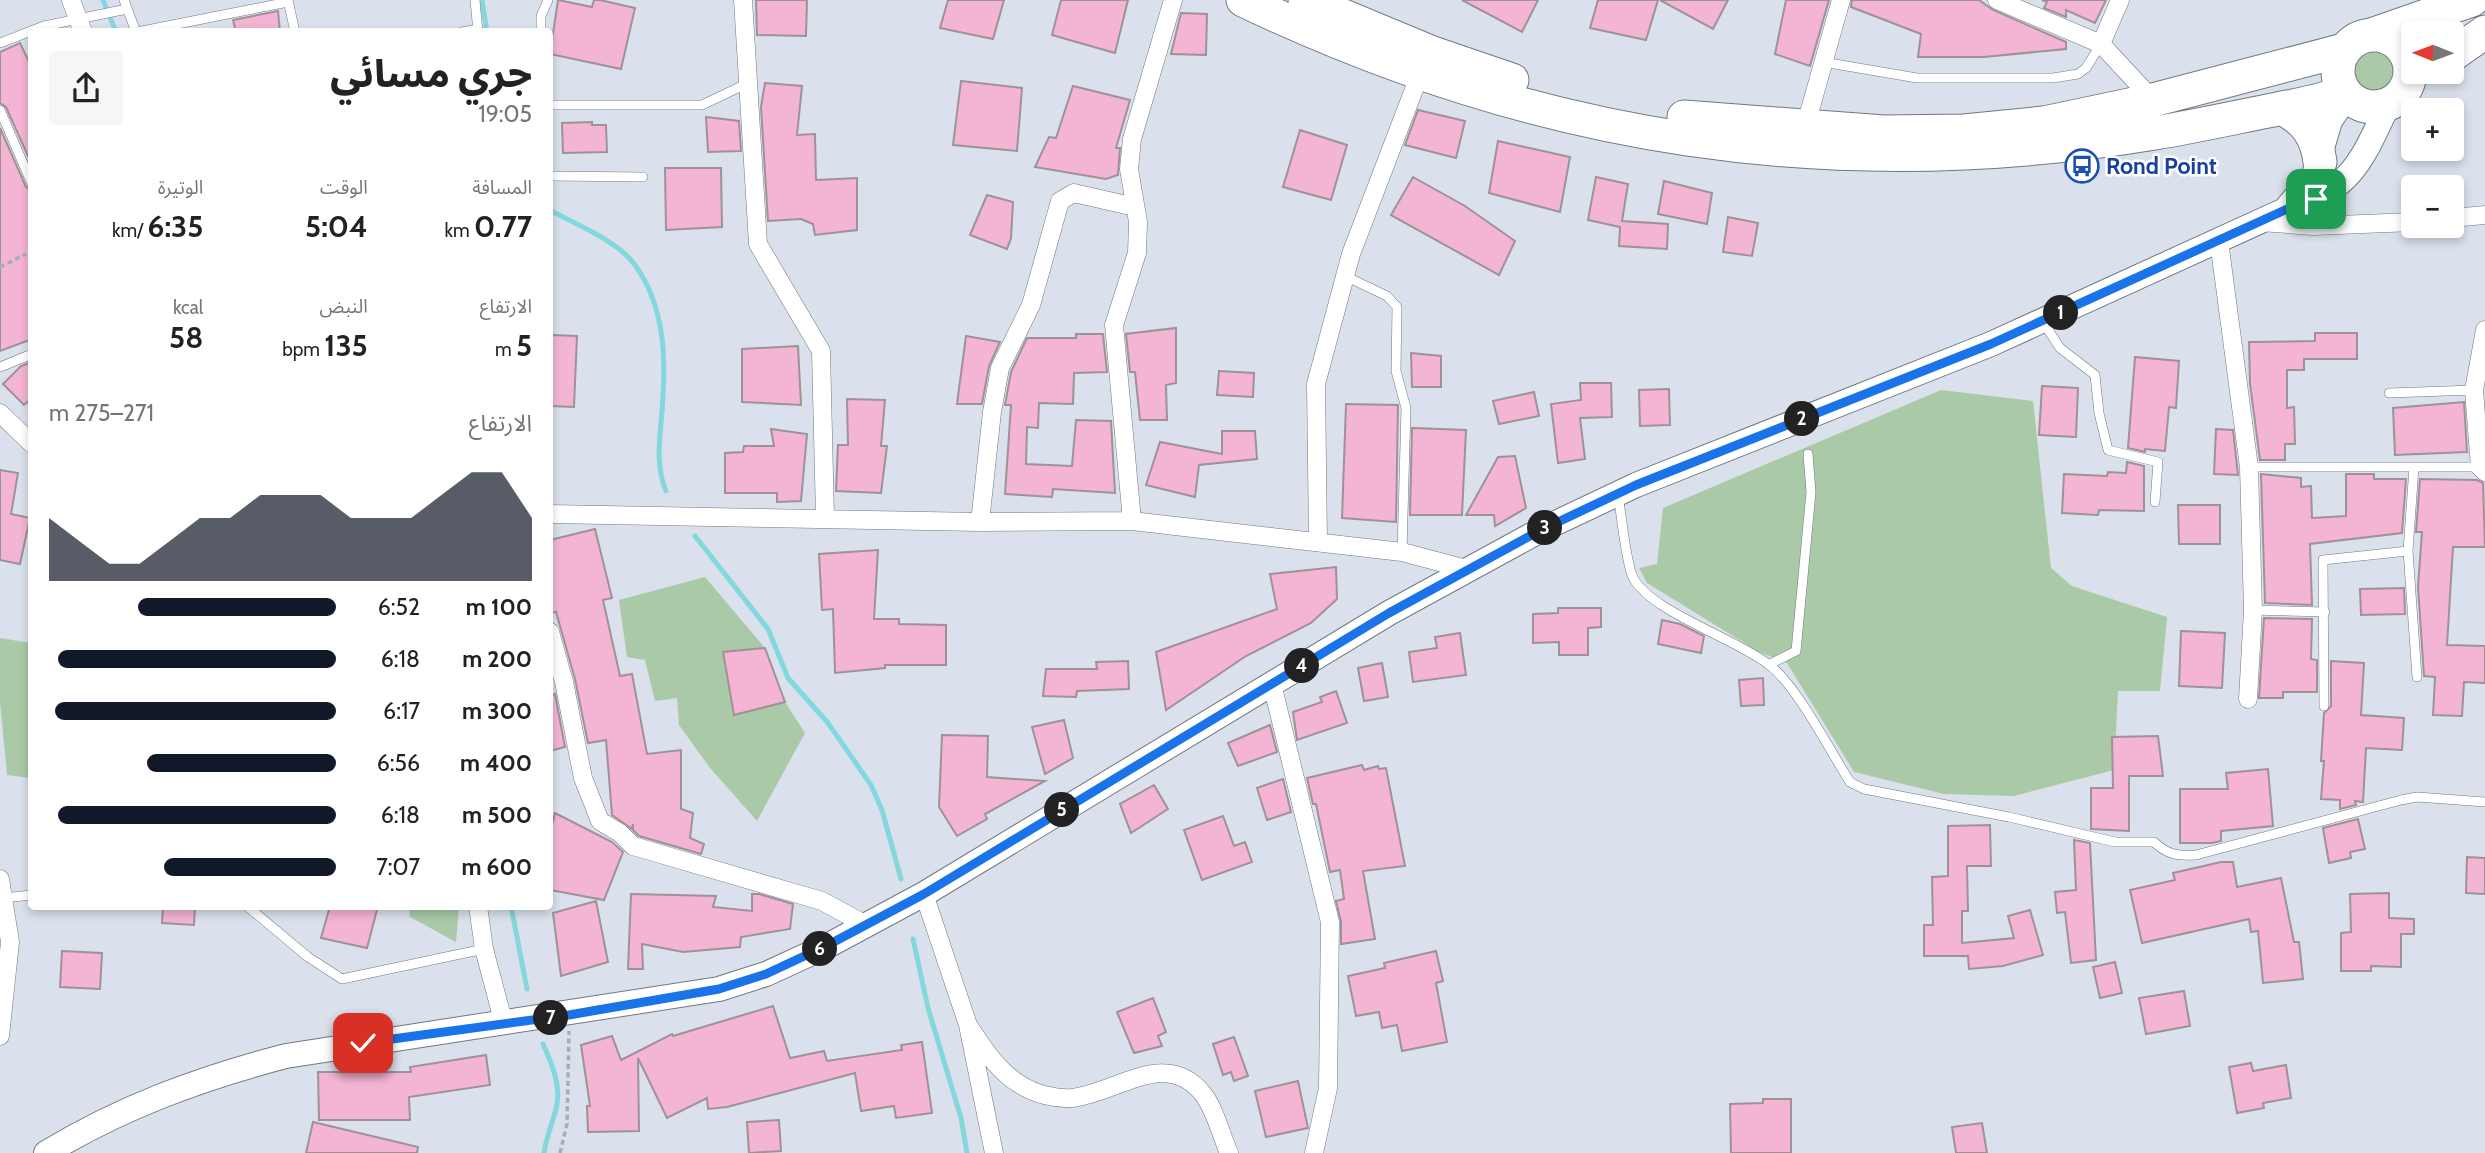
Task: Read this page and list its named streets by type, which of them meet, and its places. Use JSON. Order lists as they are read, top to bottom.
{
  "places": {
    "bus stop": ["Rond Point"]
  },
  "north": "left",
  "page": {
    "map_buttons": ["+", "−"],
    "heading": ["جري مسائي", "19:05"],
    "stats": [
      ["المسافة", "0.77 km"],
      ["الوقت", "5:04"],
      ["الوتيرة", "6:35 /km"],
      ["الارتفاع", "5 m"],
      ["النبض", "135 bpm"],
      ["kcal", "58"]
    ],
    "pins": [
      "1",
      "2",
      "3",
      "4",
      "5",
      "6",
      "7"
    ],
    "chart": ["الارتفاع", "271–275 m"],
    "list": [
      {
        "name": "100 m",
        "note": "6:52"
      },
      {
        "name": "200 m",
        "note": "6:18"
      },
      {
        "name": "300 m",
        "note": "6:17"
      },
      {
        "name": "400 m",
        "note": "6:56"
      },
      {
        "name": "500 m",
        "note": "6:18"
      },
      {
        "name": "600 m",
        "note": "7:07"
      }
    ]
  }
}
